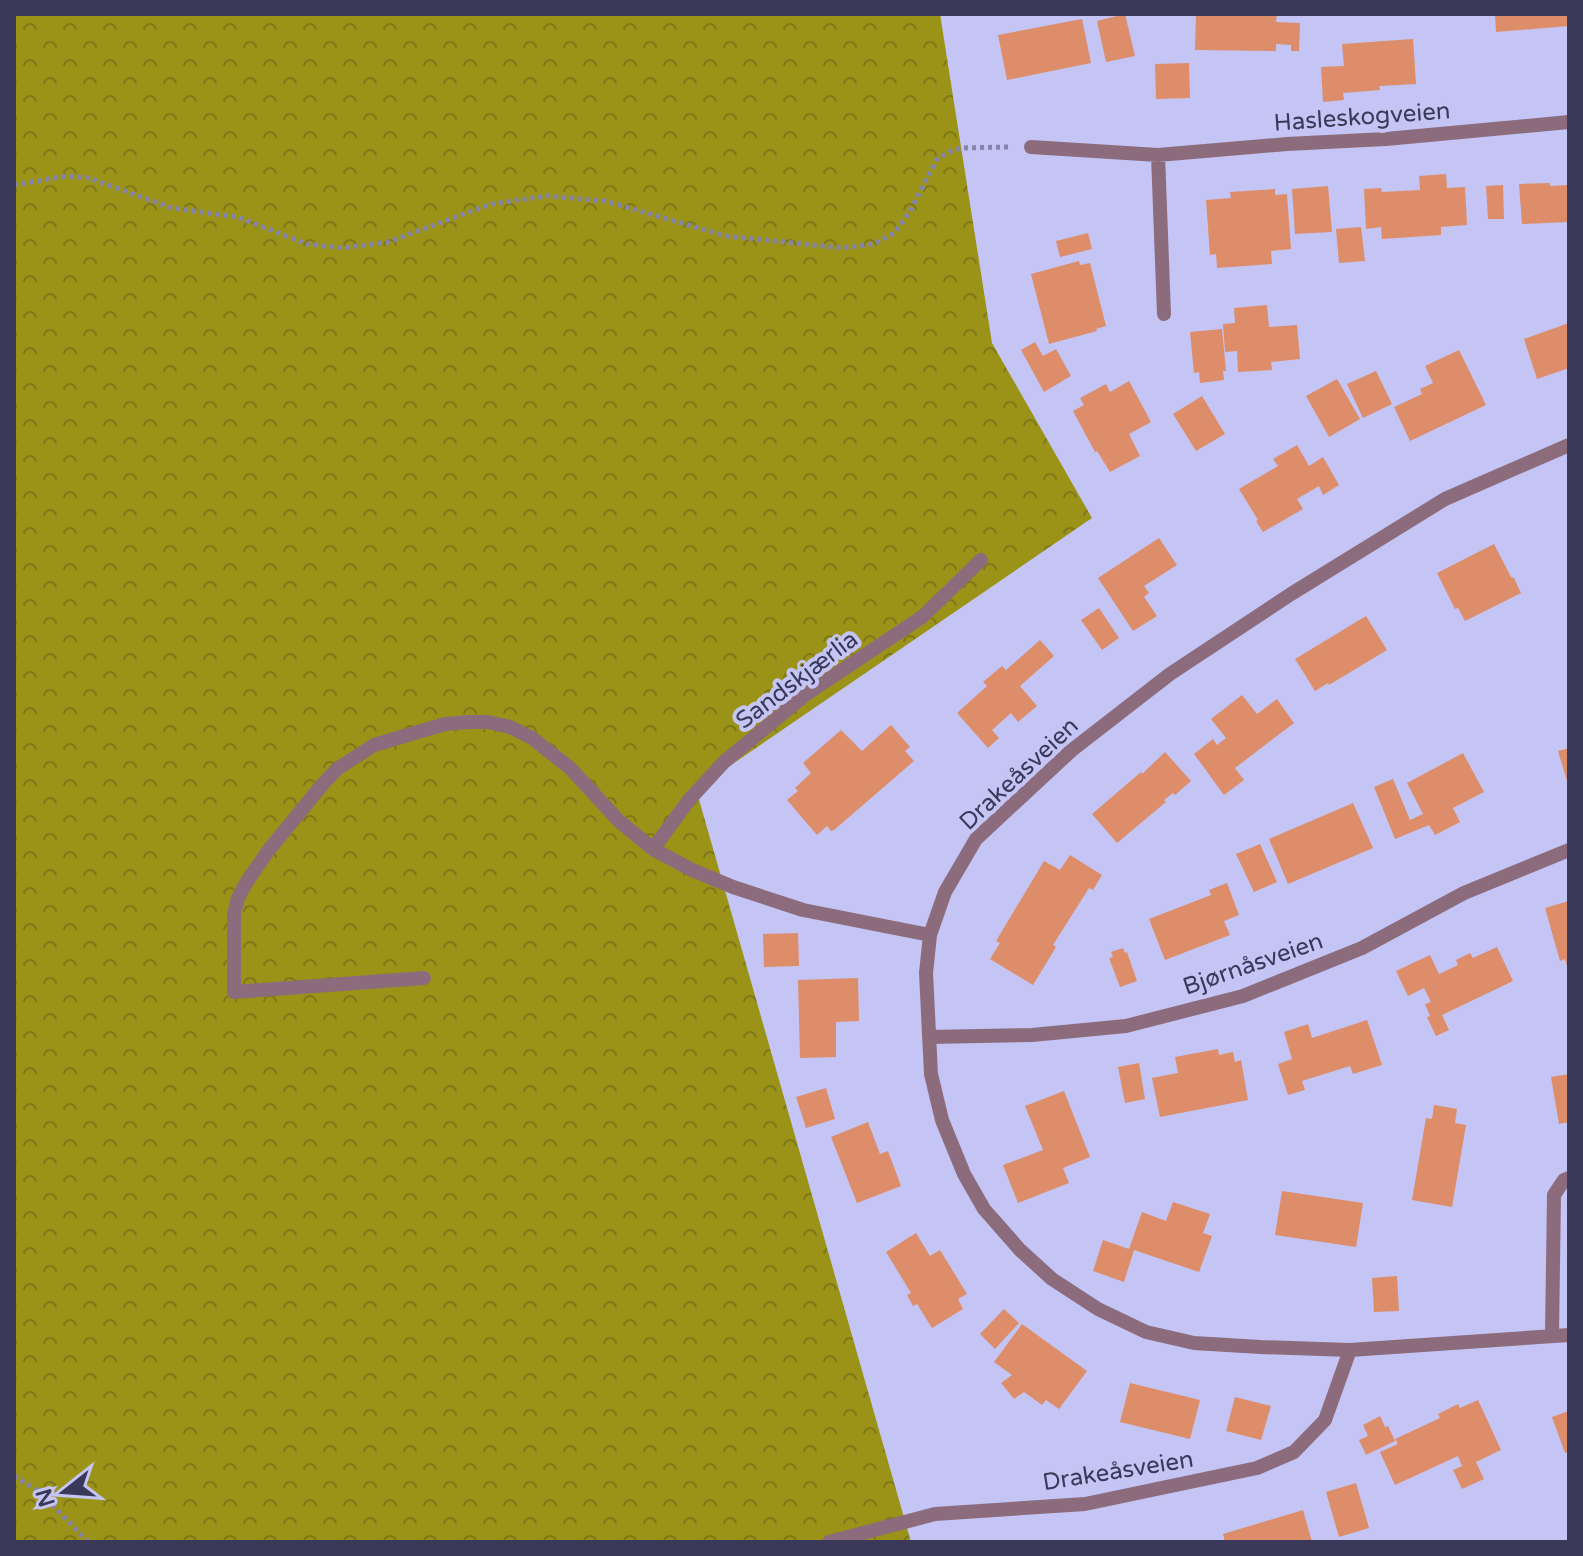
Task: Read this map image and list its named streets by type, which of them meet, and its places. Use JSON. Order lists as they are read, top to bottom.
{
  "streets": {
    "street": [
      "Hasleskogveien",
      "Sandskjærlia",
      "Drakeåsveien",
      "Bjørnåsveien"
    ]
  },
  "crossings": [
    ["Drakeåsveien", "Bjørnåsveien"]
  ],
  "north": "left"
}
